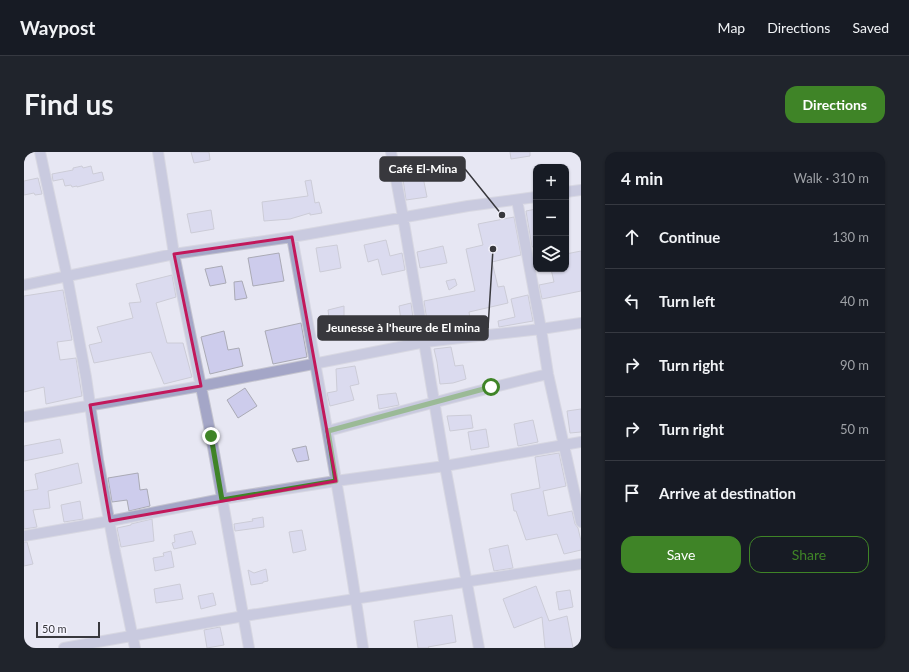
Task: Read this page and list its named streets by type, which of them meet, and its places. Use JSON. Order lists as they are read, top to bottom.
{
  "places": ["Café El-Mina", "Jeunesse à l'heure de El mina"],
  "scale_bar": "50 m",
  "page": {
    "header": "Waypost",
    "nav": ["Map", "Directions", "Saved"],
    "buttons": [
      "Directions",
      ["Save", "Share"]
    ],
    "title": "Find us",
    "heading": ["4 min", "Walk · 310 m"],
    "map_buttons": ["+", "−"],
    "list": [
      ["Continue", "130 m"],
      ["Turn left", "40 m"],
      ["Turn right", "90 m"],
      ["Turn right", "50 m"],
      "Arrive at destination"
    ],
    "scale": "50 m"
  }
}
